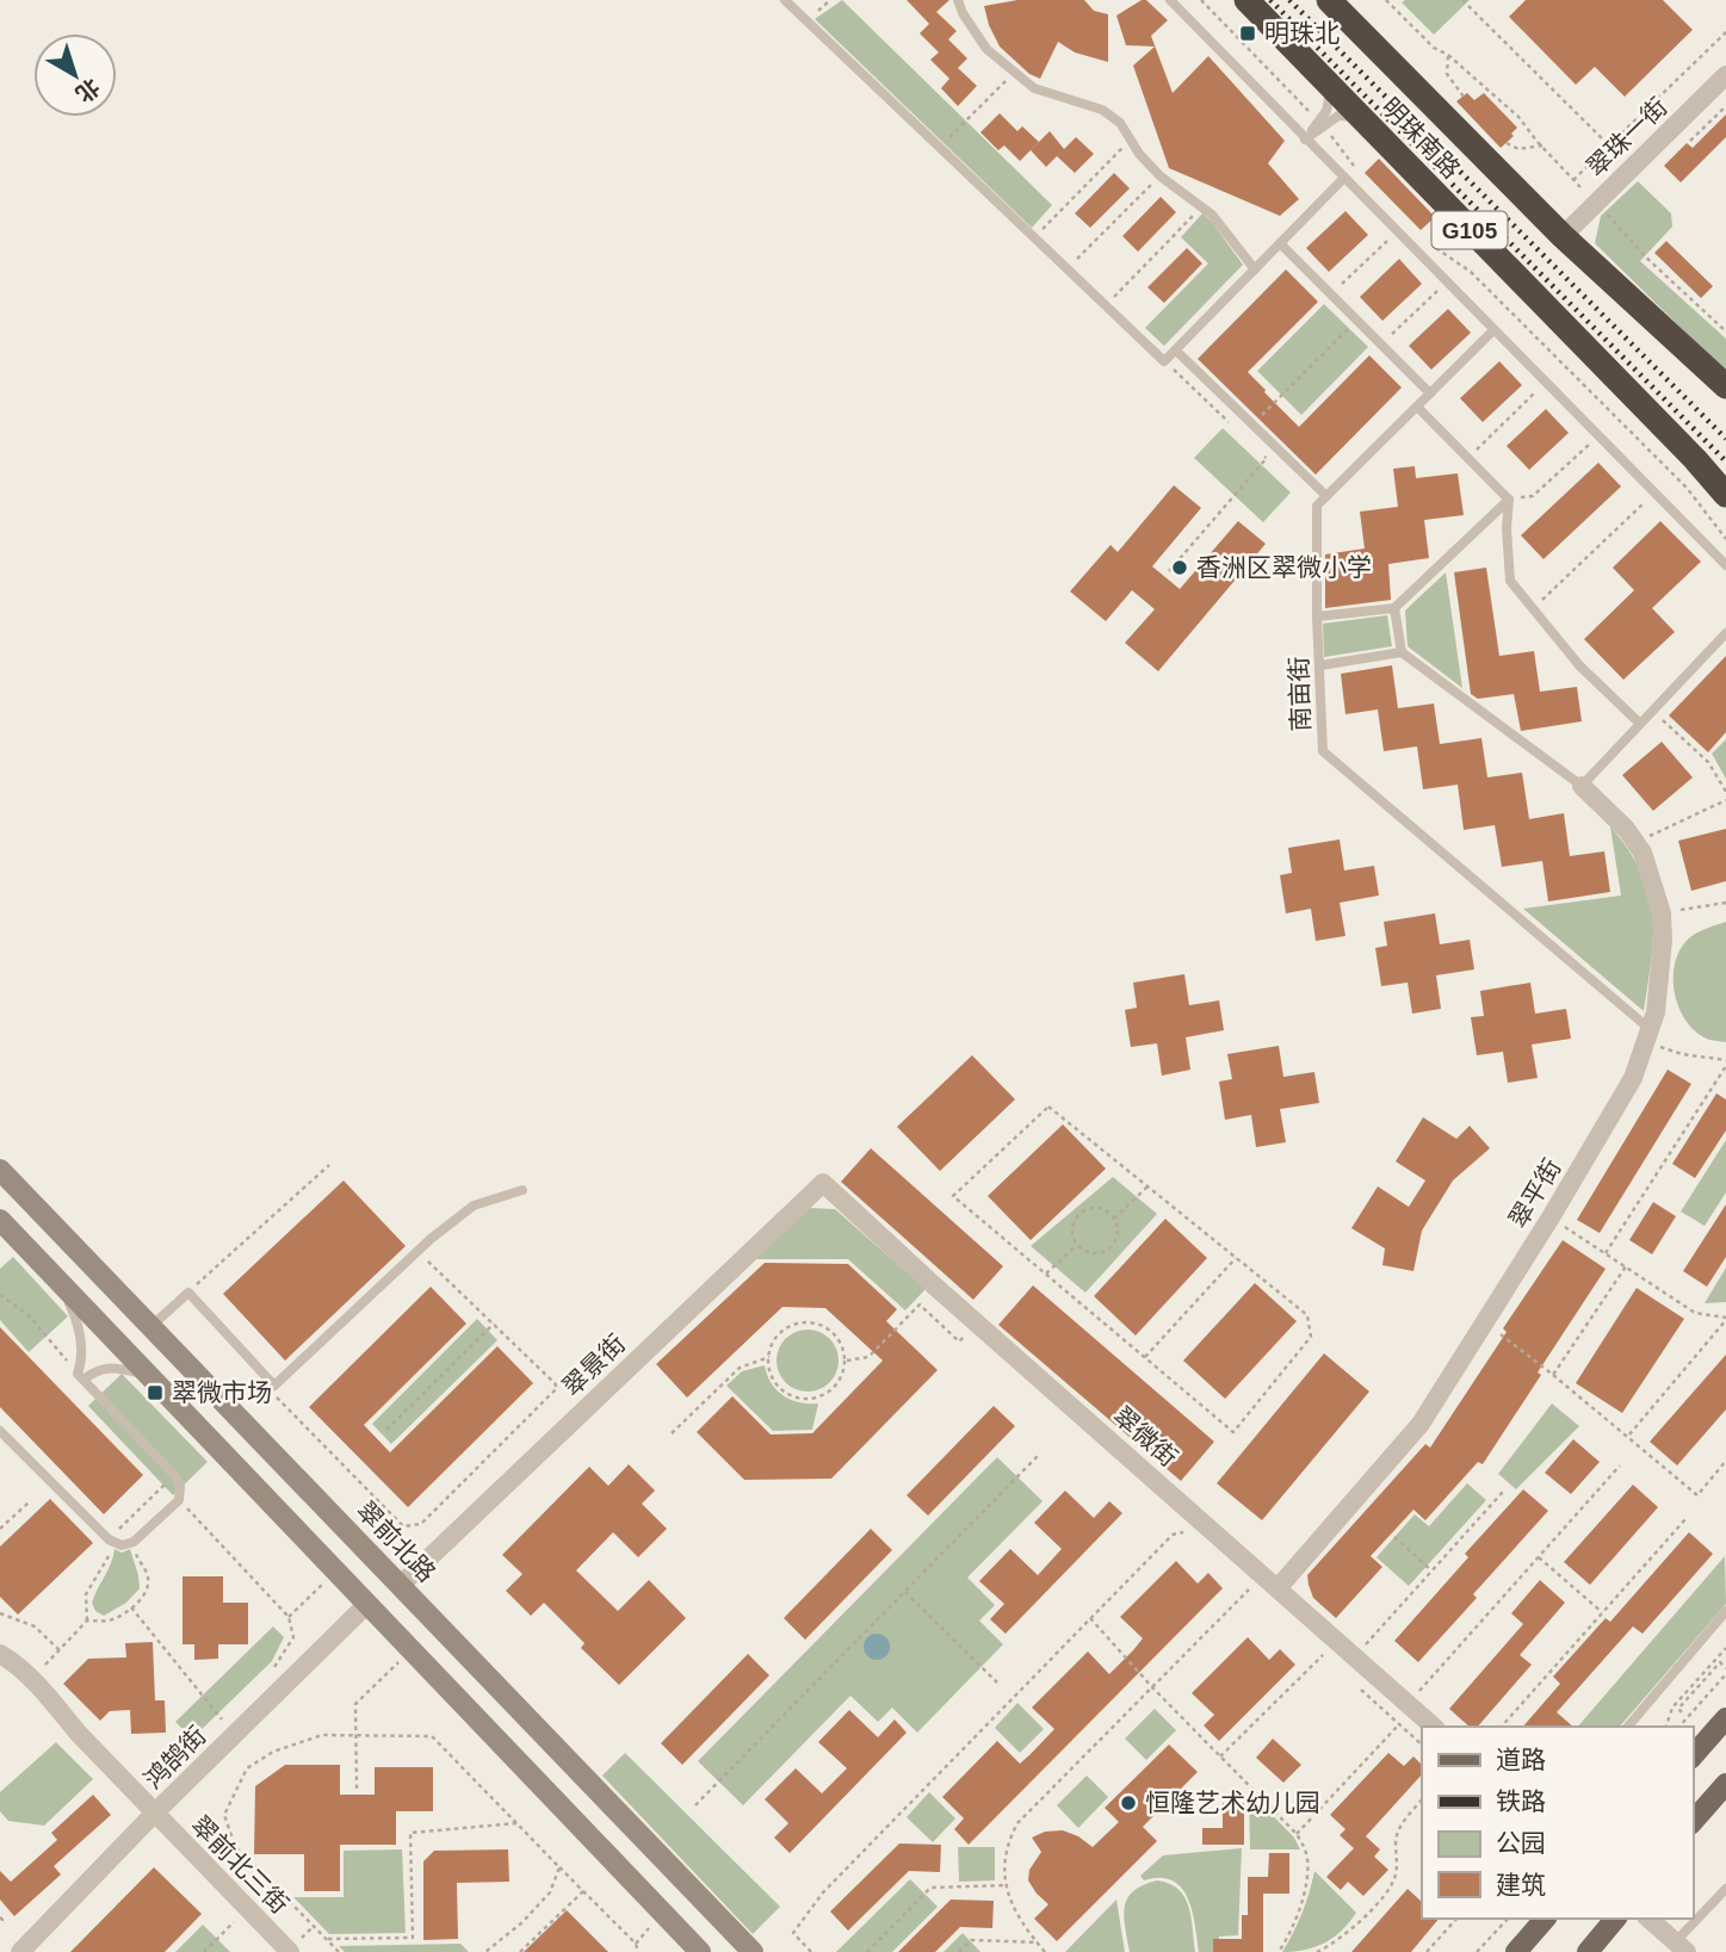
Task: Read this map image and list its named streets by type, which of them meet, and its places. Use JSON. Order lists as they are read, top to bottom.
{
  "streets": {
    "highway": ["明珠南路", "G105"],
    "main road": ["翠前北路"],
    "street": [
      "翠珠一街",
      "翠平街",
      "翠景街",
      "翠微街",
      "鸿鹄街",
      "翠前北三街"
    ],
    "lane": ["南亩街"]
  },
  "crossings": [
    ["翠珠一街", "明珠南路"],
    ["明珠南路", "G105"],
    ["南亩街", "翠平街"],
    ["翠平街", "翠微街"],
    ["翠景街", "翠微街"],
    ["翠景街", "翠前北路"],
    ["鸿鹄街", "翠前北三街"]
  ],
  "places": {
    "transit": ["明珠北", "翠微市场"],
    "other": ["香洲区翠微小学", "恒隆艺术幼儿园"]
  },
  "legend": [
    "道路",
    "铁路",
    "公园",
    "建筑"
  ],
  "north": "bottom right"
}
